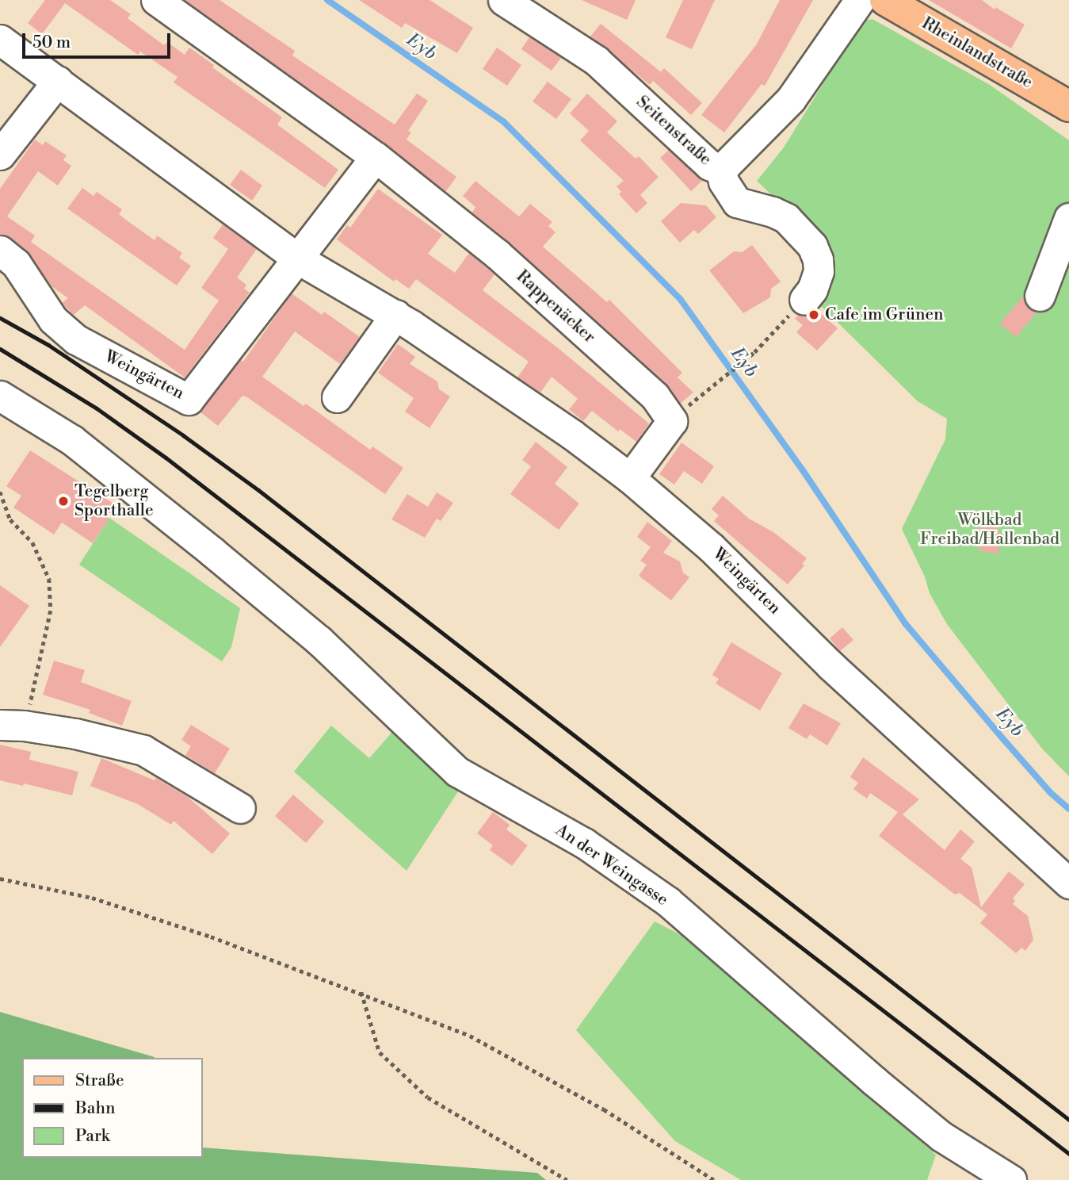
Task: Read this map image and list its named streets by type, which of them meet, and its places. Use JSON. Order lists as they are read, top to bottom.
{
  "streets": {
    "main road": ["Rheinlandstraße"],
    "street": [
      "Seitenstraße",
      "Rappenäcker",
      "Weingärten",
      "An der Weingasse"
    ]
  },
  "crossings": [
    ["Rappenäcker", "Weingärten"]
  ],
  "water": ["Eyb"],
  "parks": ["Wölkbad Freibad/Hallenbad"],
  "places": ["Cafe im Grünen", "Tegelberg Sporthalle"],
  "legend": ["Straße", "Bahn", "Park"],
  "scale_bar": "50 m"
}
